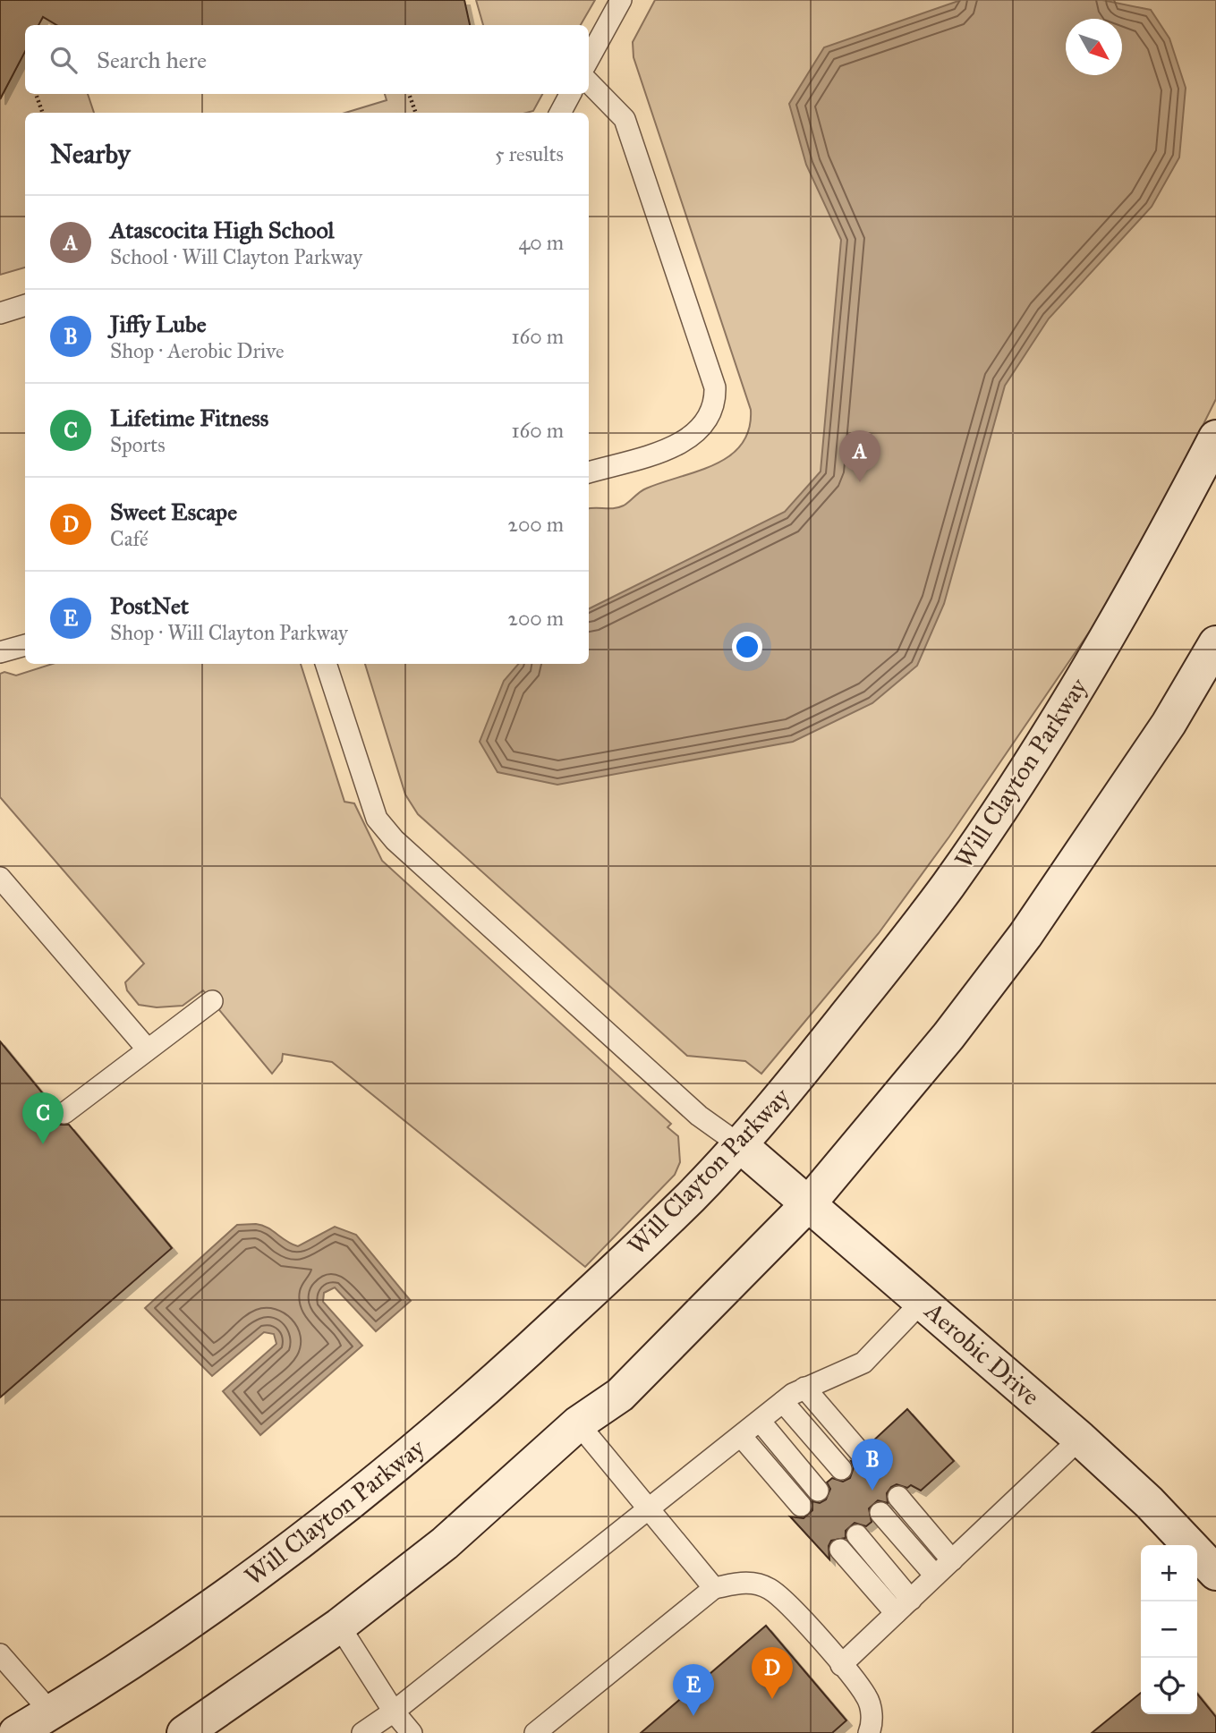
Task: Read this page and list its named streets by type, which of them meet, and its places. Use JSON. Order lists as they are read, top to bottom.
{
  "streets": {
    "main road": ["Will Clayton Parkway", "Aerobic Drive"]
  },
  "crossings": [
    ["Will Clayton Parkway", "Aerobic Drive"]
  ],
  "north": "bottom right",
  "page": {
    "search": "Search here",
    "heading": ["Nearby", "5 results"],
    "list": [
      {
        "mark": "A",
        "name": "Atascocita High School",
        "note": "School · Will Clayton Parkway",
        "value": "40 m"
      },
      {
        "mark": "B",
        "name": "Jiffy Lube",
        "note": "Shop · Aerobic Drive",
        "value": "160 m"
      },
      {
        "mark": "C",
        "name": "Lifetime Fitness",
        "note": "Sports",
        "value": "160 m"
      },
      {
        "mark": "D",
        "name": "Sweet Escape",
        "note": "Café",
        "value": "200 m"
      },
      {
        "mark": "E",
        "name": "PostNet",
        "note": "Shop · Will Clayton Parkway",
        "value": "200 m"
      }
    ],
    "pins": [
      "A",
      "C",
      "B",
      "D",
      "E"
    ],
    "map_buttons": ["+", "−"]
  }
}
